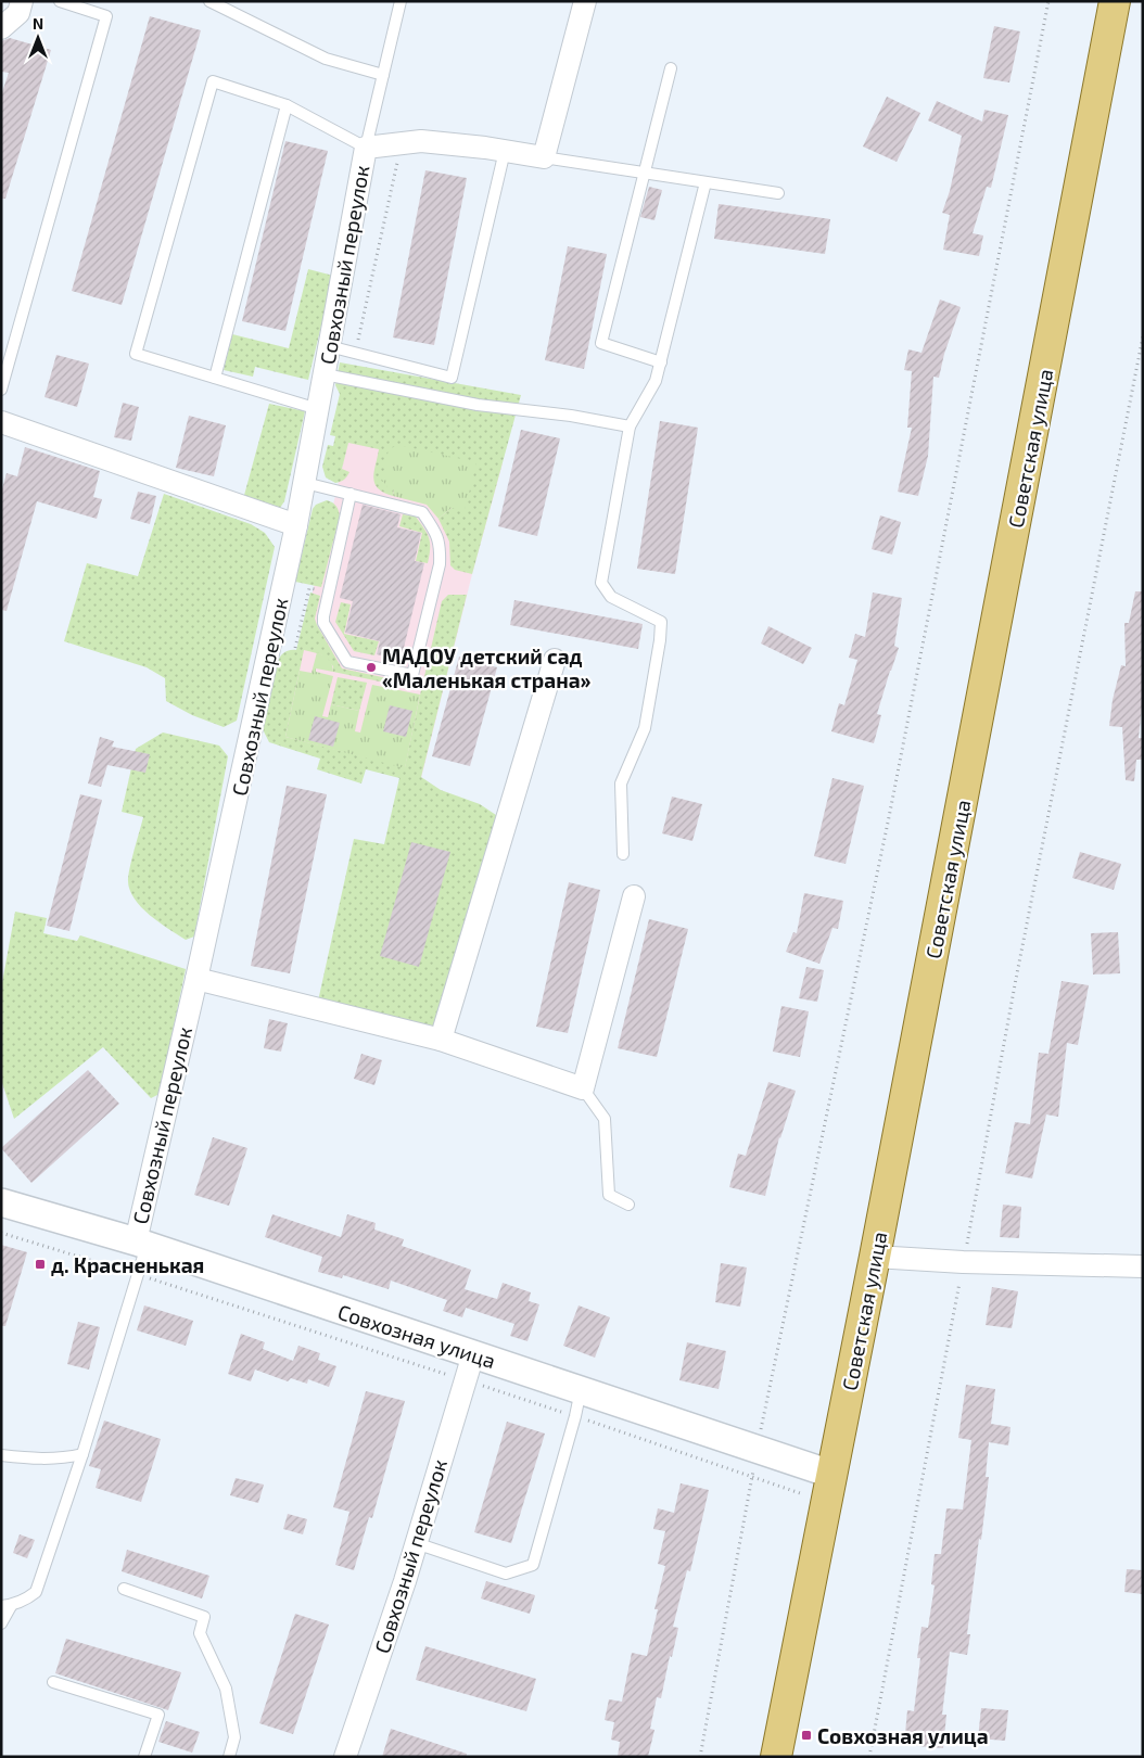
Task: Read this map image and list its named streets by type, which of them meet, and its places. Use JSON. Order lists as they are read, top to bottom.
{
  "streets": {
    "main road": ["Советская улица"],
    "street": ["Совхозный переулок", "Совхозная улица"]
  },
  "crossings": [
    ["Совхозный переулок", "Совхозная улица"],
    ["Советская улица", "Совхозная улица"]
  ],
  "places": {
    "other": ["МАДОУ детский сад «Маленькая страна»"],
    "transit": ["д. Красненькая", "Совхозная улица"]
  },
  "north": "top"
}
